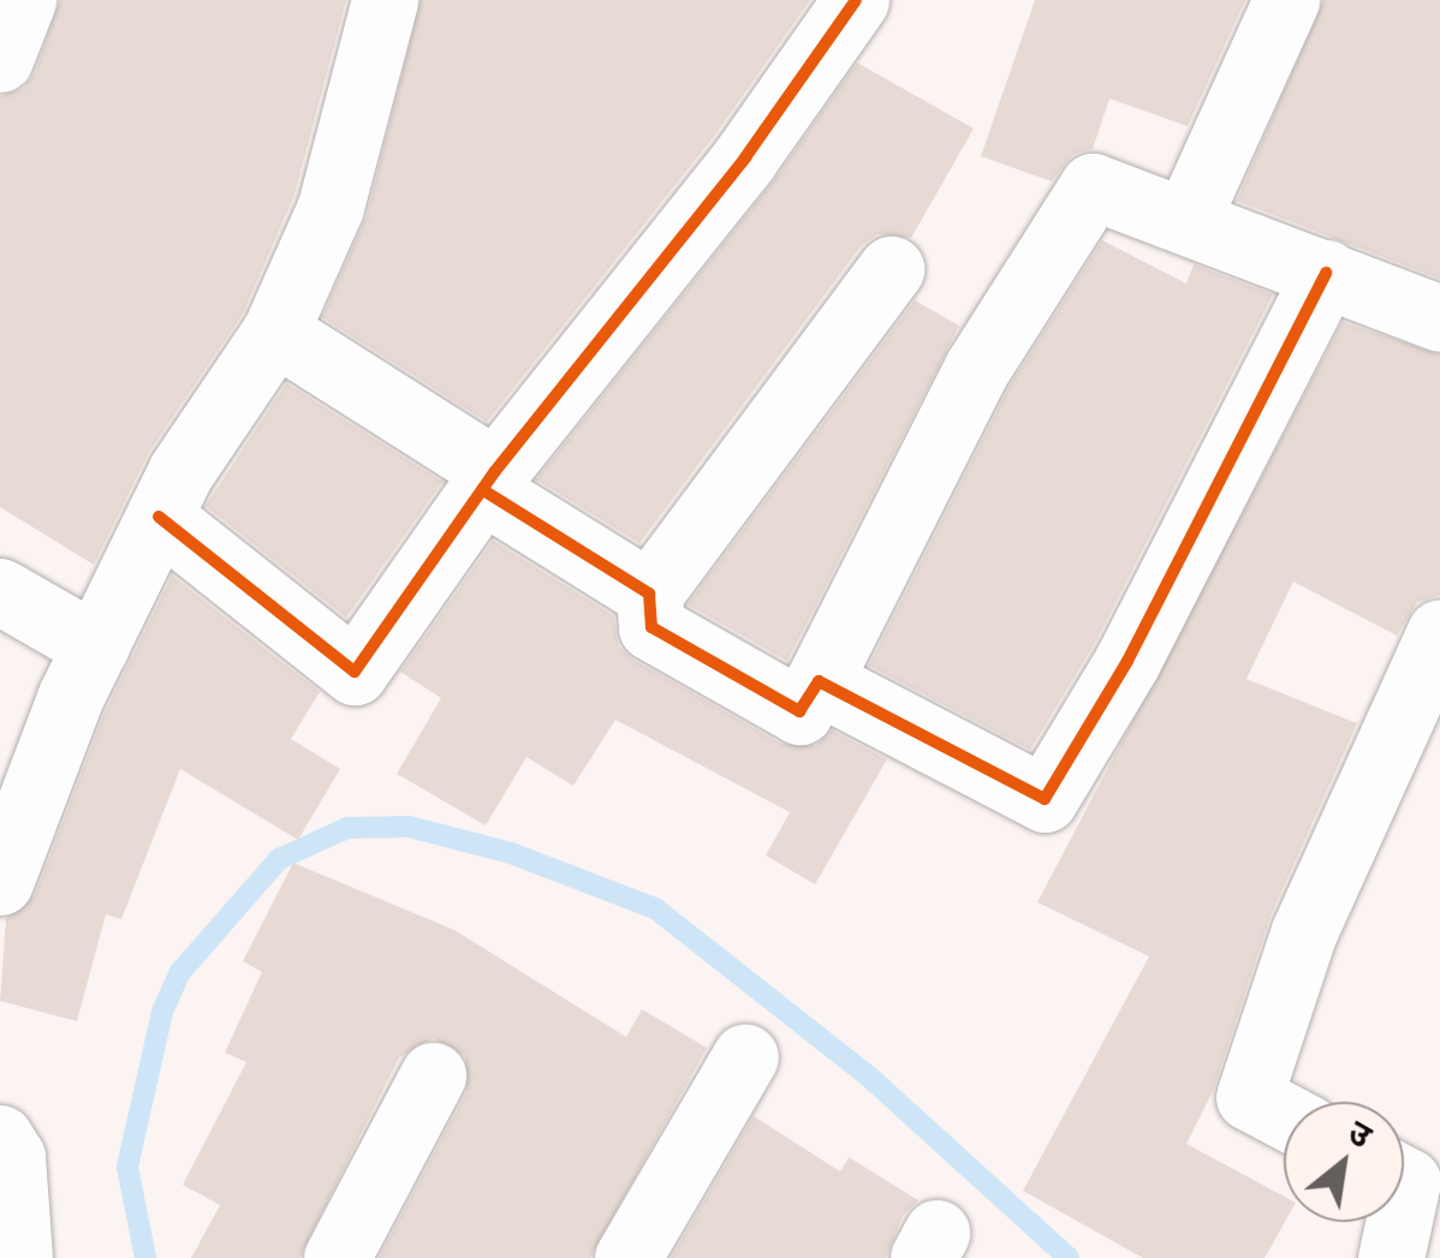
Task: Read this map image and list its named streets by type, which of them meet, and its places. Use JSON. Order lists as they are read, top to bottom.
{
  "north": "top right"
}
